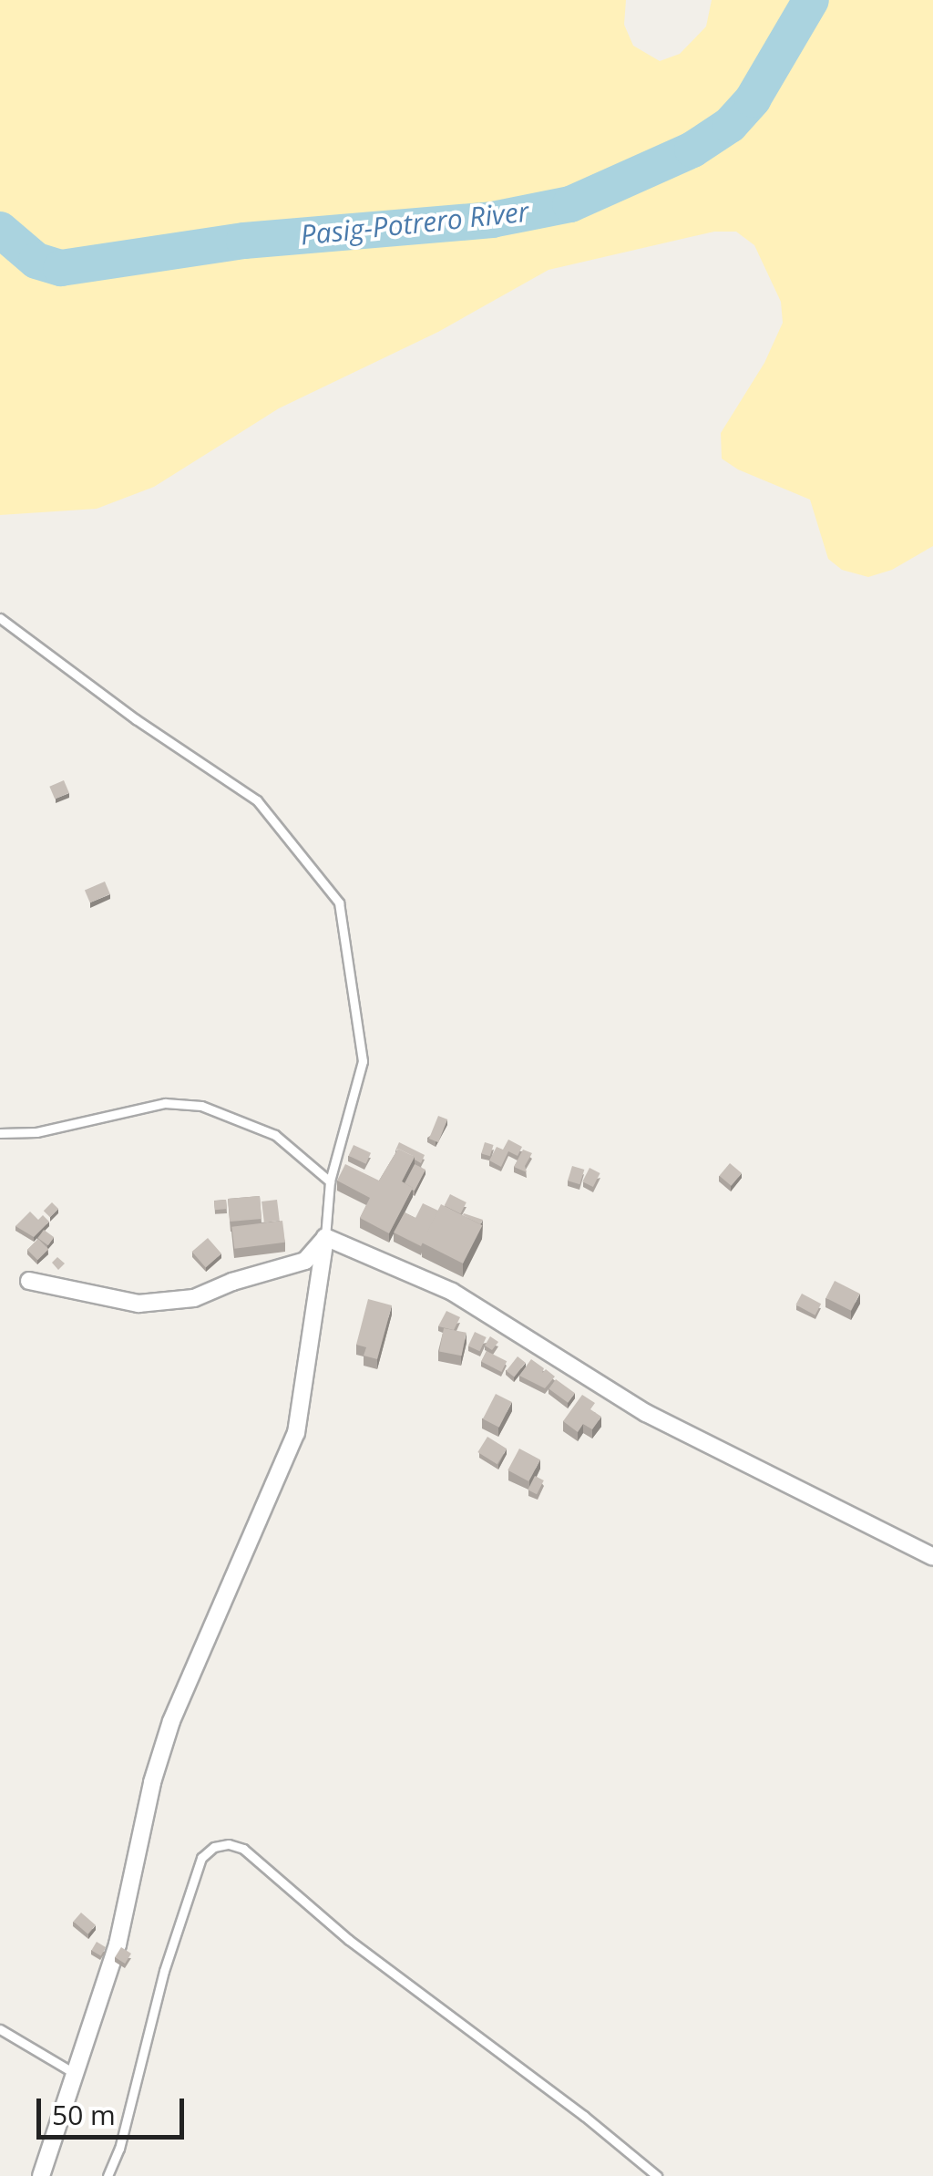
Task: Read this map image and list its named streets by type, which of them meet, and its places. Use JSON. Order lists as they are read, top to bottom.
{
  "water": ["Pasig-Potrero River"],
  "scale_bar": "50 m"
}
